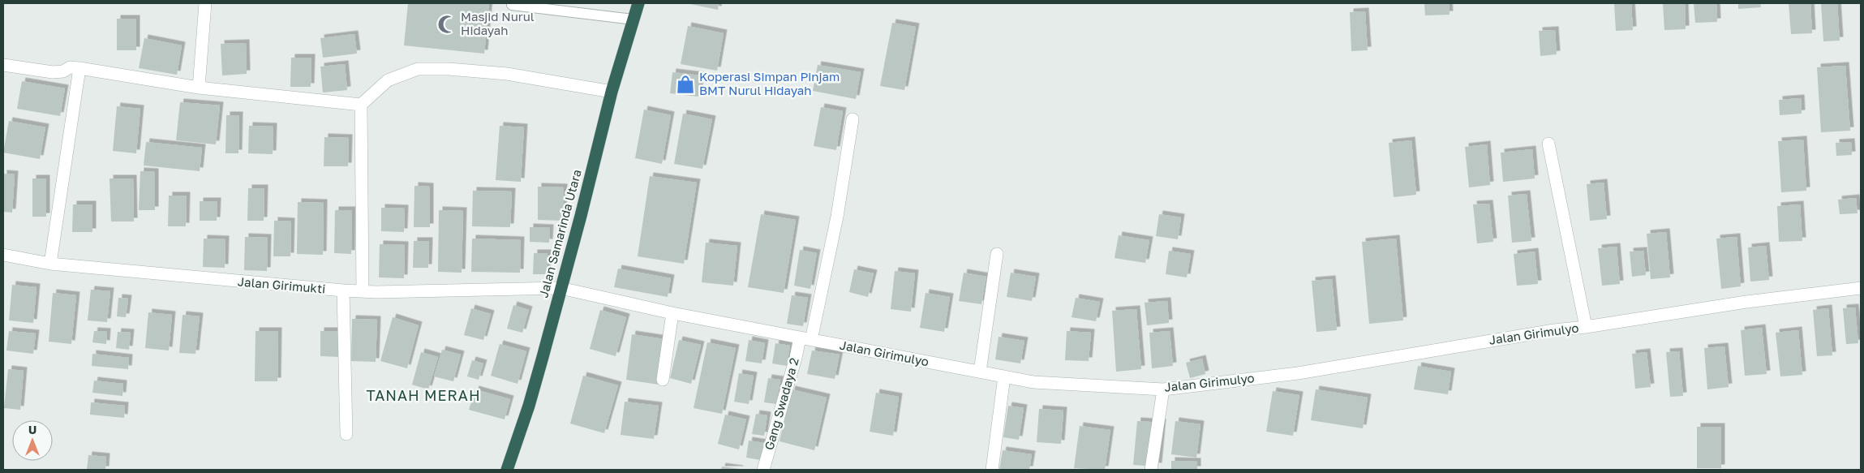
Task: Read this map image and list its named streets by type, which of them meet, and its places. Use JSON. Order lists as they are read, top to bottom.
{
  "streets": {
    "highway": ["Jalan Samarinda Utara"],
    "street": ["Jalan Girimukti", "Jalan Girimulyo", "Gang Swadaya 2"]
  },
  "crossings": [
    ["Jalan Samarinda Utara", "Jalan Girimukti"],
    ["Jalan Samarinda Utara", "Jalan Girimulyo"],
    ["Jalan Girimukti", "Jalan Girimulyo"],
    ["Jalan Girimulyo", "Gang Swadaya 2"]
  ],
  "districts": ["TANAH MERAH"],
  "places": {
    "mosque": ["Masjid Nurul Hidayah"],
    "shop": ["Koperasi Simpan Pinjam BMT Nurul Hidayah"]
  },
  "north": "top"
}
